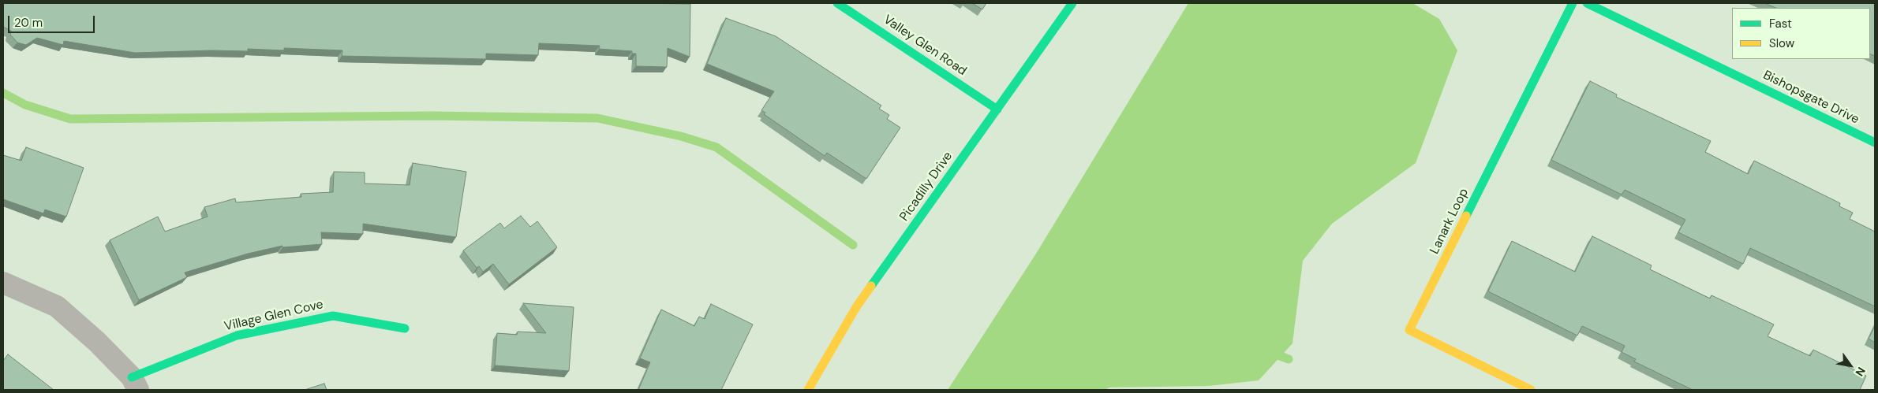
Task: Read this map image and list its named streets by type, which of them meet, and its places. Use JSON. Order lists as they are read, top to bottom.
{
  "streets": {
    "street": [
      "Valley Glen Road",
      "Bishopsgate Drive",
      "Picadilly Drive",
      "Lanark Loop",
      "Village Glen Cove"
    ]
  },
  "crossings": [
    ["Valley Glen Road", "Picadilly Drive"]
  ],
  "legend": ["Fast", "Slow"],
  "scale_bar": "20 m",
  "north": "bottom right"
}
